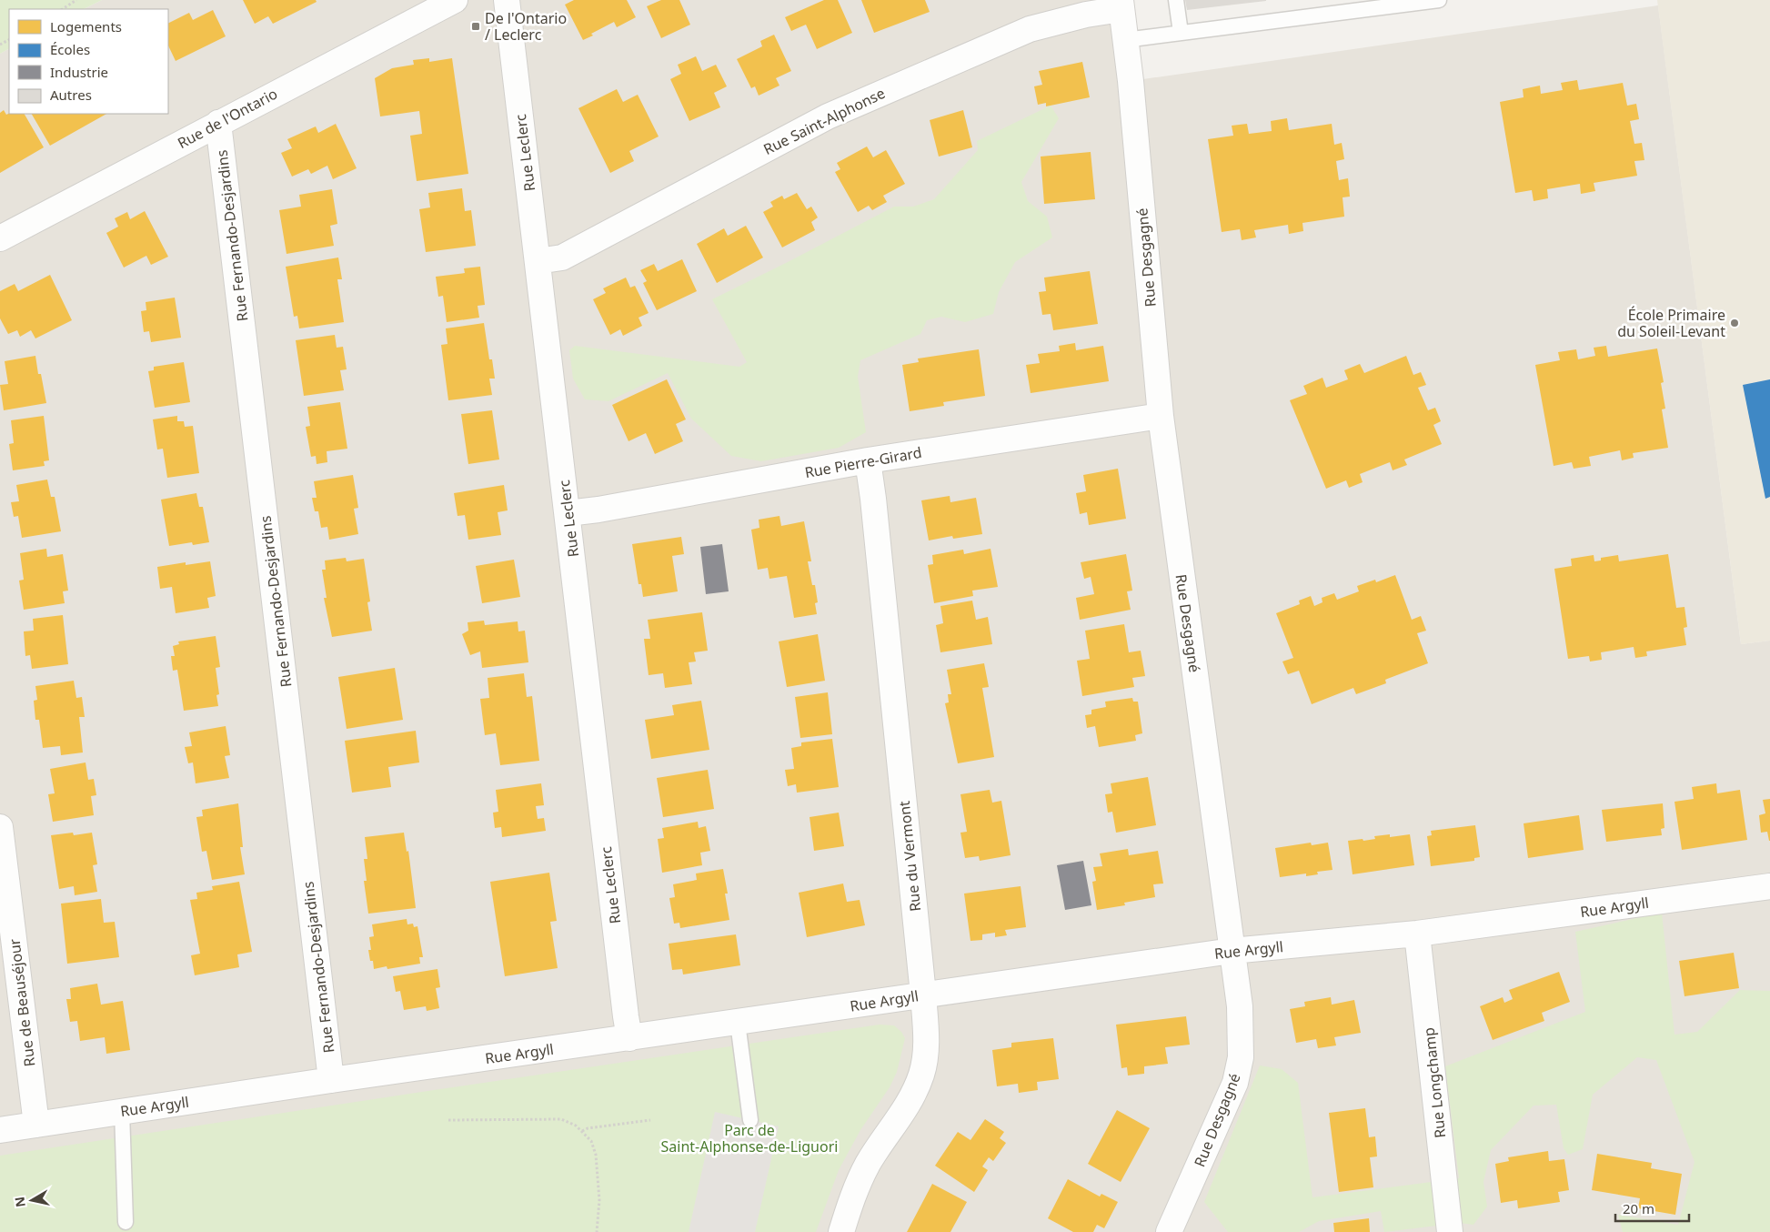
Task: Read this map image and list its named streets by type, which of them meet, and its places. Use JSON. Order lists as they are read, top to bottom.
{
  "streets": {
    "street": [
      "Rue de l'Ontario",
      "Rue Saint-Alphonse",
      "Rue Leclerc",
      "Rue Fernando-Desjardins",
      "Rue Desgagné",
      "Rue Pierre-Girard",
      "Rue du Vermont",
      "Rue Argyll",
      "Rue de Beauséjour",
      "Rue Longchamp"
    ]
  },
  "crossings": [
    ["Rue de l'Ontario", "Rue Fernando-Desjardins"],
    ["Rue Saint-Alphonse", "Rue Leclerc"],
    ["Rue Saint-Alphonse", "Rue Desgagné"],
    ["Rue Leclerc", "Rue Pierre-Girard"],
    ["Rue Leclerc", "Rue Argyll"],
    ["Rue Fernando-Desjardins", "Rue Argyll"],
    ["Rue Desgagné", "Rue Pierre-Girard"],
    ["Rue Desgagné", "Rue Argyll"],
    ["Rue Pierre-Girard", "Rue du Vermont"],
    ["Rue du Vermont", "Rue Argyll"],
    ["Rue Argyll", "Rue de Beauséjour"],
    ["Rue Argyll", "Rue Longchamp"]
  ],
  "parks": ["Parc de Saint-Alphonse-de-Liguori"],
  "places": {
    "transit": ["De l'Ontario / Leclerc"],
    "other": ["École Primaire du Soleil-Levant"]
  },
  "legend": [
    "Logements",
    "Écoles",
    "Industrie",
    "Autres"
  ],
  "scale_bar": "20 m",
  "north": "left"
}
